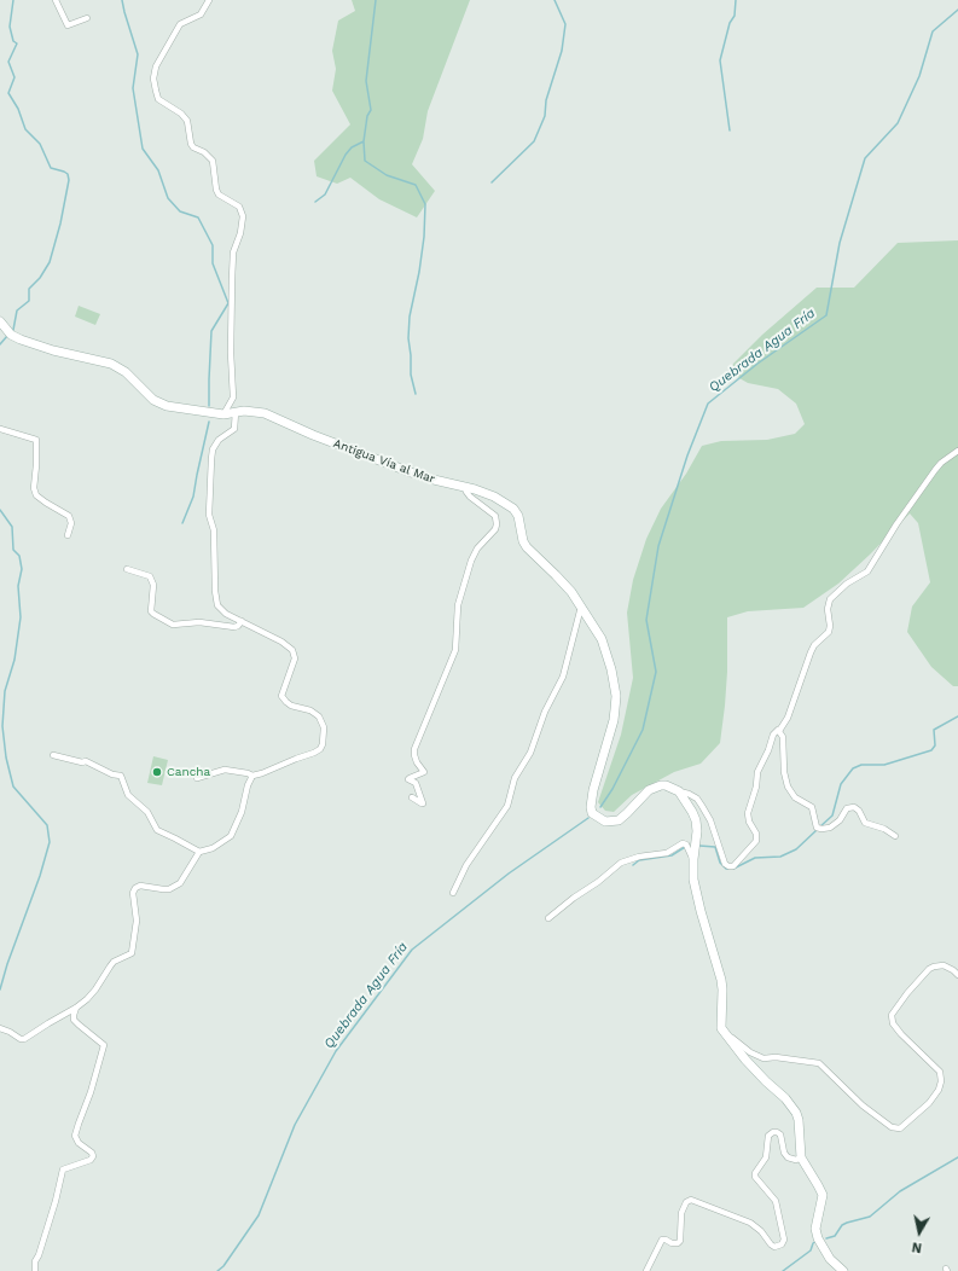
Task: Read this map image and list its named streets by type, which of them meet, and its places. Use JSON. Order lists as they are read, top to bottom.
{
  "streets": {
    "main road": ["Antigua Vía al Mar"]
  },
  "water": ["Quebrada Agua Fría"],
  "places": ["Cancha"],
  "north": "bottom"
}
